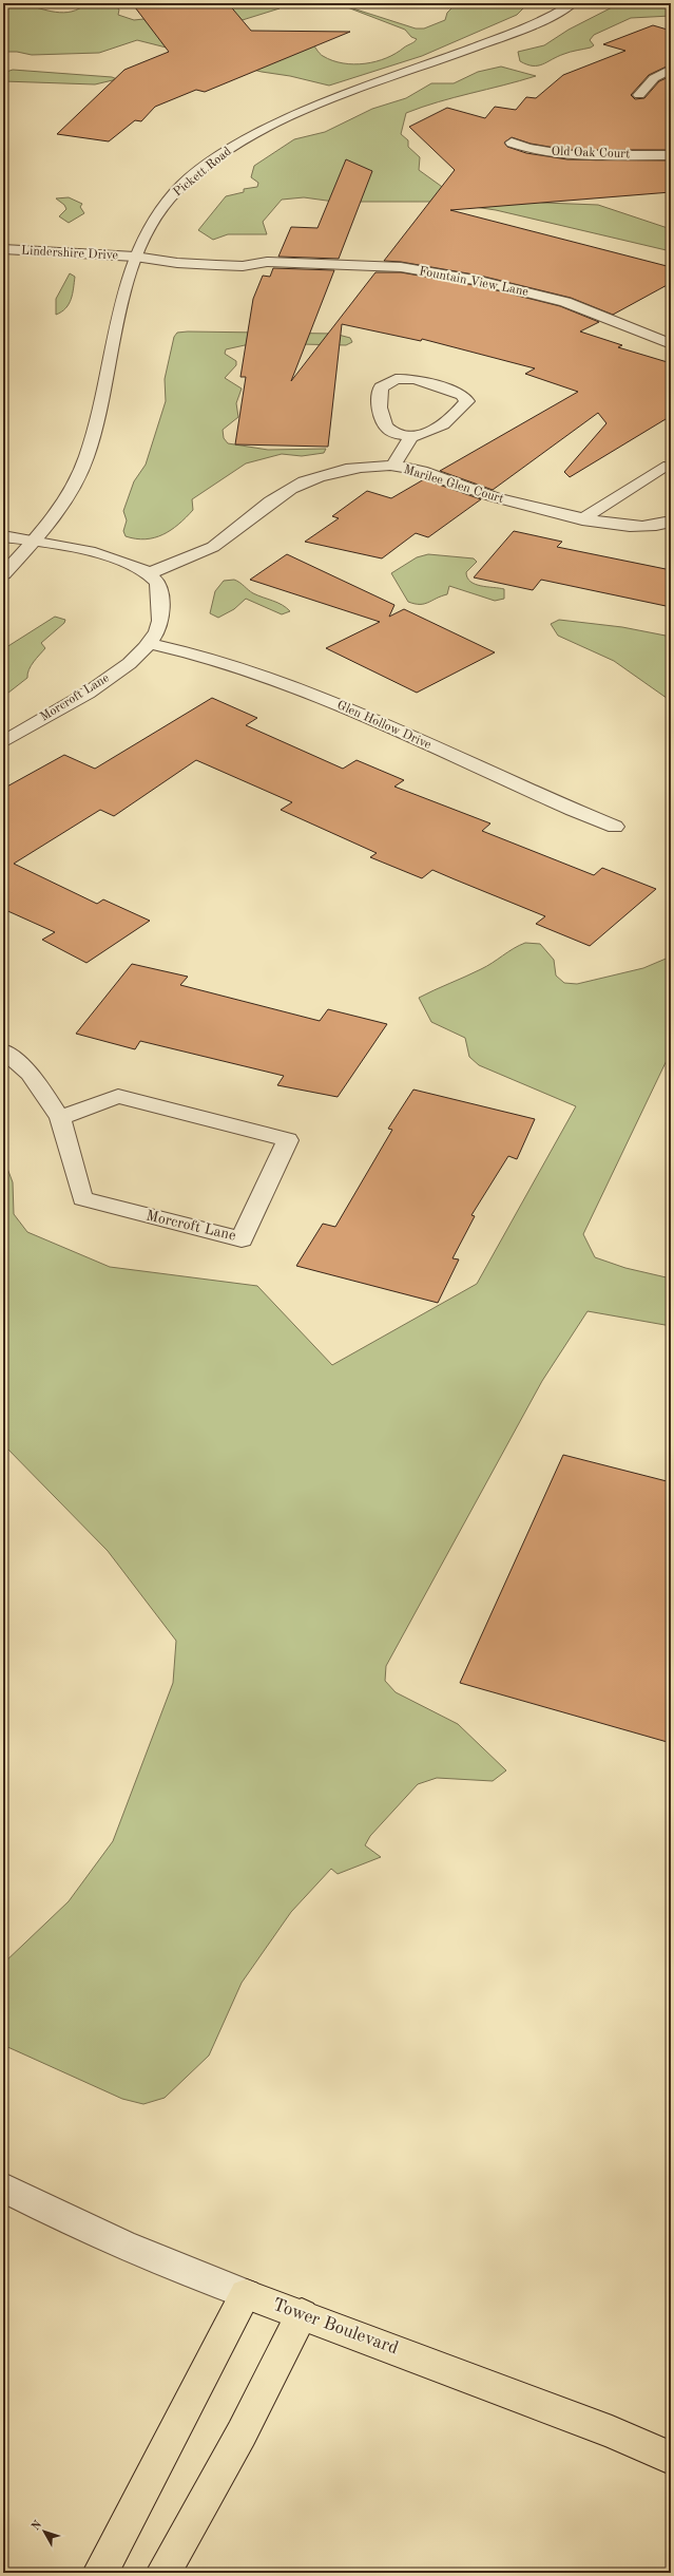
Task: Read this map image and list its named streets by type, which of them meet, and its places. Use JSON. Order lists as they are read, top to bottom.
{
  "streets": {
    "main road": ["Tower Boulevard"],
    "street": [
      "Old Oak Court",
      "Pickett Road",
      "Lindershire Drive",
      "Fountain View Lane",
      "Marilee Glen Court",
      "Morcroft Lane",
      "Glen Hollow Drive"
    ]
  },
  "crossings": [
    ["Pickett Road", "Lindershire Drive"],
    ["Pickett Road", "Fountain View Lane"],
    ["Lindershire Drive", "Fountain View Lane"],
    ["Marilee Glen Court", "Morcroft Lane"],
    ["Morcroft Lane", "Glen Hollow Drive"]
  ],
  "north": "top left"
}
